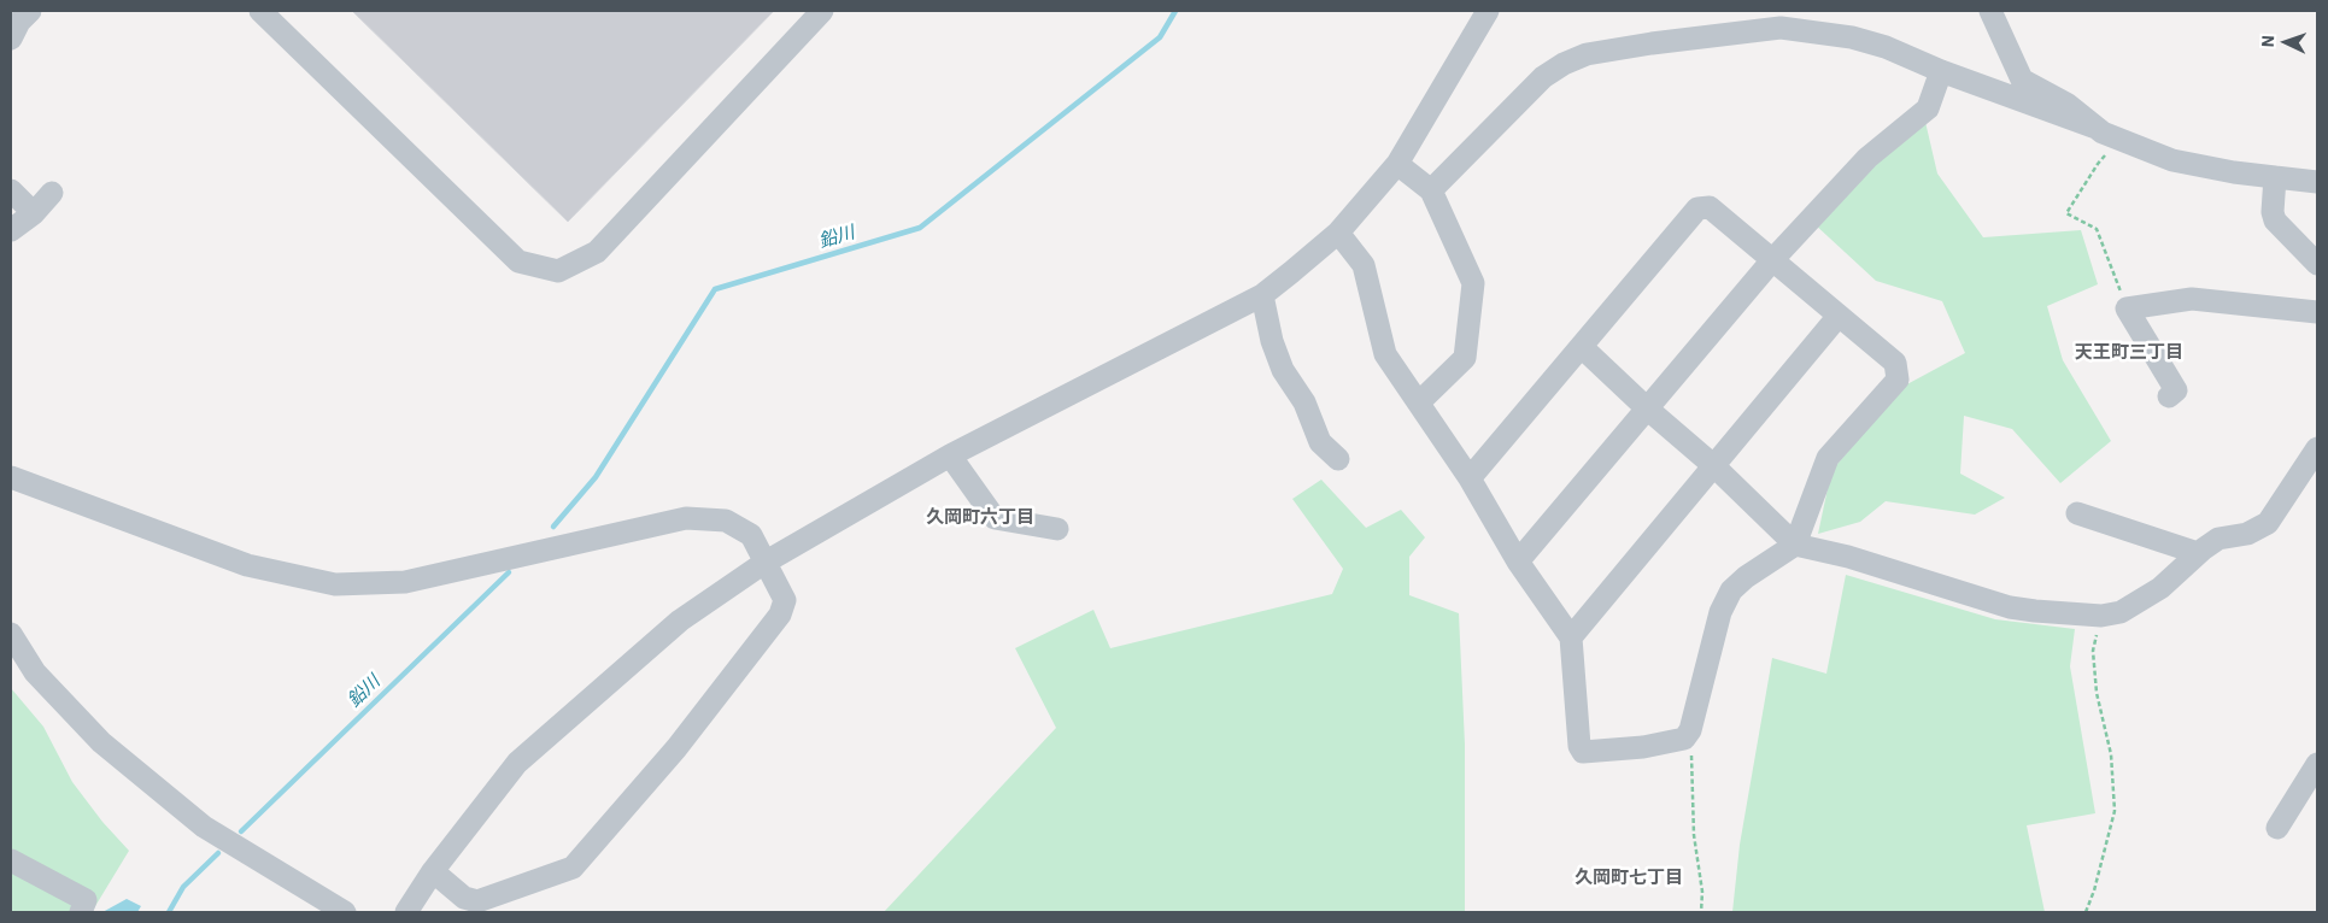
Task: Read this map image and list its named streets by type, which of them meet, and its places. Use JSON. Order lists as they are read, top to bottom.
{
  "districts": ["天王町三丁目", "久岡町六丁目", "久岡町七丁目"],
  "water": ["鉛川"],
  "north": "left"
}
